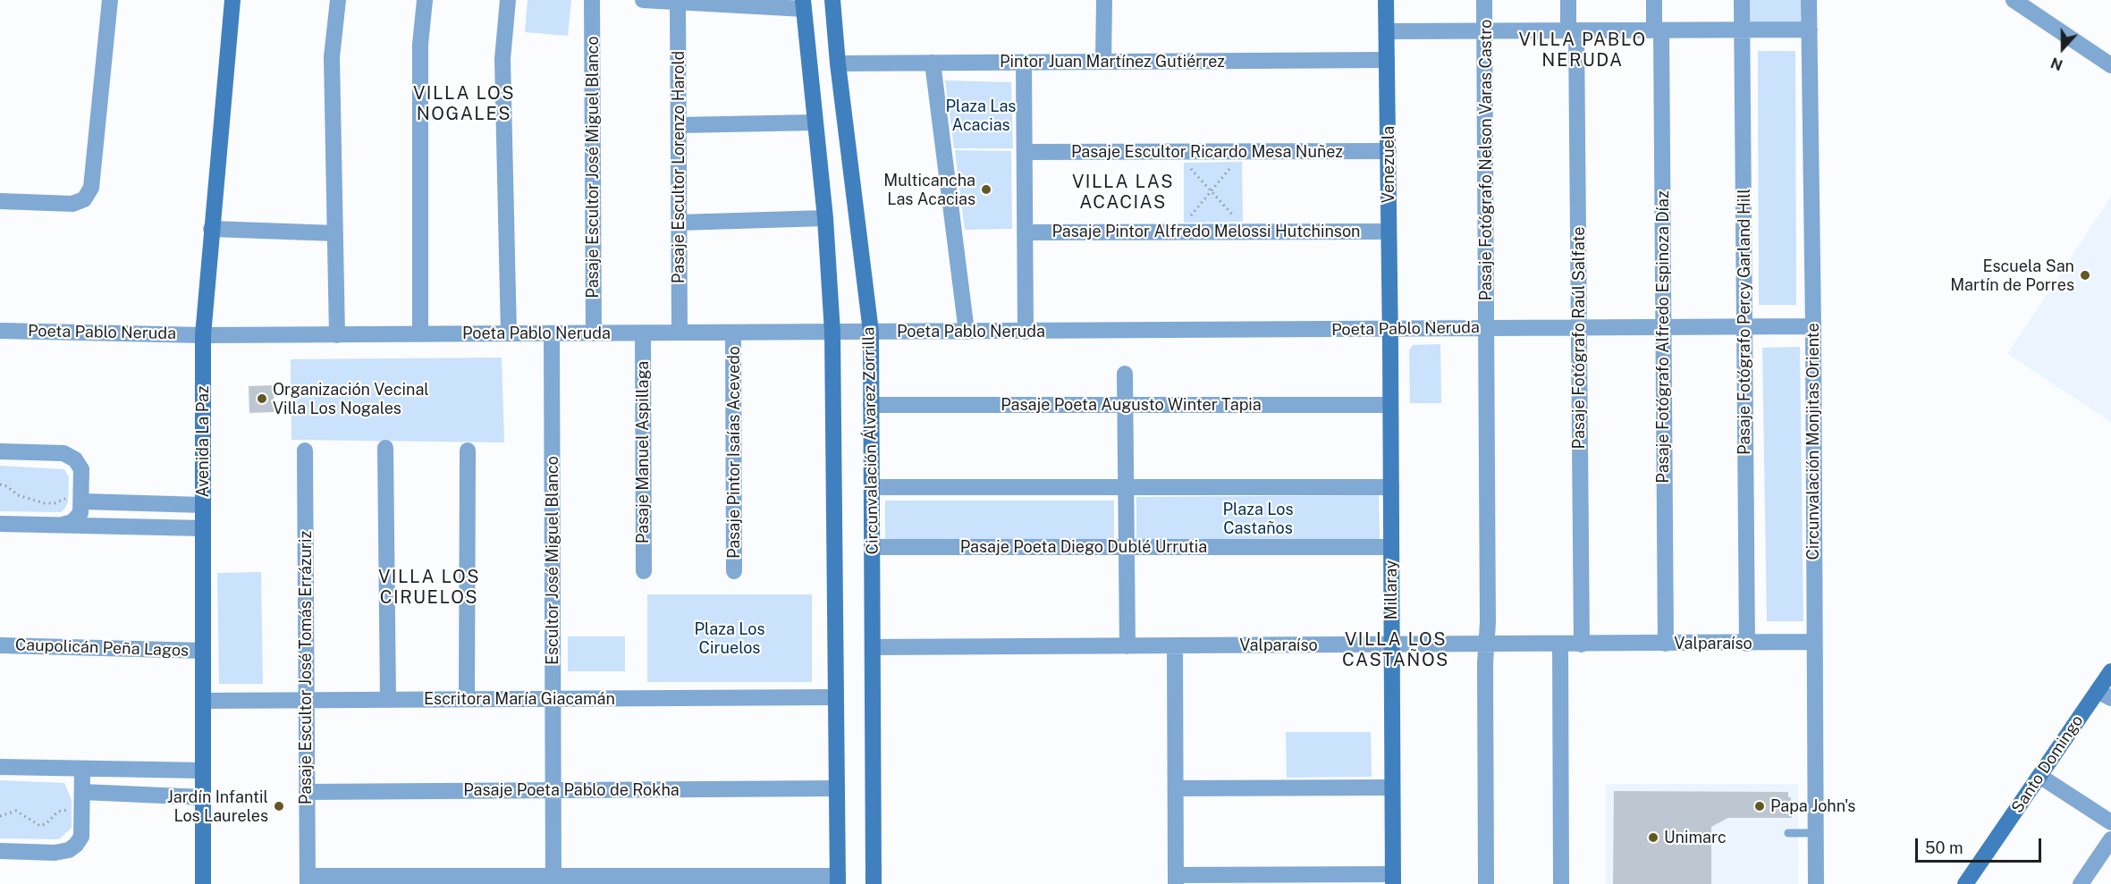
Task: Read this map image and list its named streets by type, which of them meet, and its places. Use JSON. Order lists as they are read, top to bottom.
{
  "streets": {
    "street": [
      "Pintor Juan Martínez Gutiérrez",
      "Pasaje Escultor Ricardo Mesa Nuñez",
      "Pasaje Fotógrafo Nelson Varas Castro",
      "Venezuela",
      "Pasaje Escultor José Miguel Blanco",
      "Pasaje Escultor Lorenzo Harold",
      "Pasaje Pintor Alfredo Melossi Hutchinson",
      "Pasaje Fotógrafo Percy Garland Hill",
      "Poeta Pablo Neruda",
      "Pasaje Fotógrafo Alfredo Espinoza Díaz",
      "Pasaje Fotógrafo Raúl Salfate",
      "Pasaje Poeta Augusto Winter Tapia",
      "Circunvalación Álvarez Zorrilla",
      "Avenida La Paz",
      "Circunvalación Monjitas Oriente",
      "Pasaje Manuel Aspillaga",
      "Pasaje Pintor Isaías Acevedo",
      "Pasaje Poeta Diego Dublé Urrutia",
      "Escultor José Miguel Blanco",
      "Millaray",
      "Valparaíso",
      "Caupolicán Peña Lagos",
      "Pasaje Escultor José Tomás Errázuriz",
      "Escritora María Giacamán",
      "Santo Domingo",
      "Pasaje Poeta Pablo de Rokha"
    ]
  },
  "crossings": [
    ["Pintor Juan Martínez Gutiérrez", "Venezuela"],
    ["Pintor Juan Martínez Gutiérrez", "Circunvalación Álvarez Zorrilla"],
    ["Pasaje Escultor Ricardo Mesa Nuñez", "Venezuela"],
    ["Pasaje Fotógrafo Nelson Varas Castro", "Poeta Pablo Neruda"],
    ["Pasaje Fotógrafo Nelson Varas Castro", "Valparaíso"],
    ["Venezuela", "Pasaje Pintor Alfredo Melossi Hutchinson"],
    ["Venezuela", "Poeta Pablo Neruda"],
    ["Venezuela", "Millaray"],
    ["Pasaje Escultor José Miguel Blanco", "Poeta Pablo Neruda"],
    ["Pasaje Escultor Lorenzo Harold", "Poeta Pablo Neruda"],
    ["Pasaje Fotógrafo Percy Garland Hill", "Poeta Pablo Neruda"],
    ["Pasaje Fotógrafo Percy Garland Hill", "Valparaíso"],
    ["Poeta Pablo Neruda", "Pasaje Fotógrafo Alfredo Espinoza Díaz"],
    ["Poeta Pablo Neruda", "Pasaje Fotógrafo Raúl Salfate"],
    ["Poeta Pablo Neruda", "Circunvalación Álvarez Zorrilla"],
    ["Poeta Pablo Neruda", "Avenida La Paz"],
    ["Poeta Pablo Neruda", "Circunvalación Monjitas Oriente"],
    ["Poeta Pablo Neruda", "Pasaje Manuel Aspillaga"],
    ["Poeta Pablo Neruda", "Pasaje Pintor Isaías Acevedo"],
    ["Poeta Pablo Neruda", "Escultor José Miguel Blanco"],
    ["Poeta Pablo Neruda", "Millaray"],
    ["Pasaje Fotógrafo Alfredo Espinoza Díaz", "Valparaíso"],
    ["Pasaje Fotógrafo Raúl Salfate", "Valparaíso"],
    ["Pasaje Poeta Augusto Winter Tapia", "Circunvalación Álvarez Zorrilla"],
    ["Pasaje Poeta Augusto Winter Tapia", "Millaray"],
    ["Circunvalación Álvarez Zorrilla", "Pasaje Poeta Diego Dublé Urrutia"],
    ["Circunvalación Álvarez Zorrilla", "Valparaíso"],
    ["Avenida La Paz", "Caupolicán Peña Lagos"],
    ["Avenida La Paz", "Escritora María Giacamán"],
    ["Circunvalación Monjitas Oriente", "Valparaíso"],
    ["Pasaje Poeta Diego Dublé Urrutia", "Millaray"],
    ["Escultor José Miguel Blanco", "Escritora María Giacamán"],
    ["Escultor José Miguel Blanco", "Pasaje Poeta Pablo de Rokha"],
    ["Millaray", "Valparaíso"],
    ["Pasaje Escultor José Tomás Errázuriz", "Escritora María Giacamán"],
    ["Pasaje Escultor José Tomás Errázuriz", "Pasaje Poeta Pablo de Rokha"]
  ],
  "districts": [
    "VILLA PABLO NERUDA",
    "VILLA LOS NOGALES",
    "VILLA LAS ACACIAS",
    "VILLA LOS CIRUELOS",
    "VILLA LOS CASTAÑOS"
  ],
  "parks": ["Plaza Las Acacias", "Plaza Los Castaños", "Plaza Los Ciruelos"],
  "places": [
    "Multicancha Las Acacias",
    "Escuela San Martín de Porres",
    "Organización Vecinal Villa Los Nogales",
    "Jardín Infantil Los Laureles",
    "Papa John's",
    "Unimarc"
  ],
  "scale_bar": "50 m",
  "north": "bottom"
}
